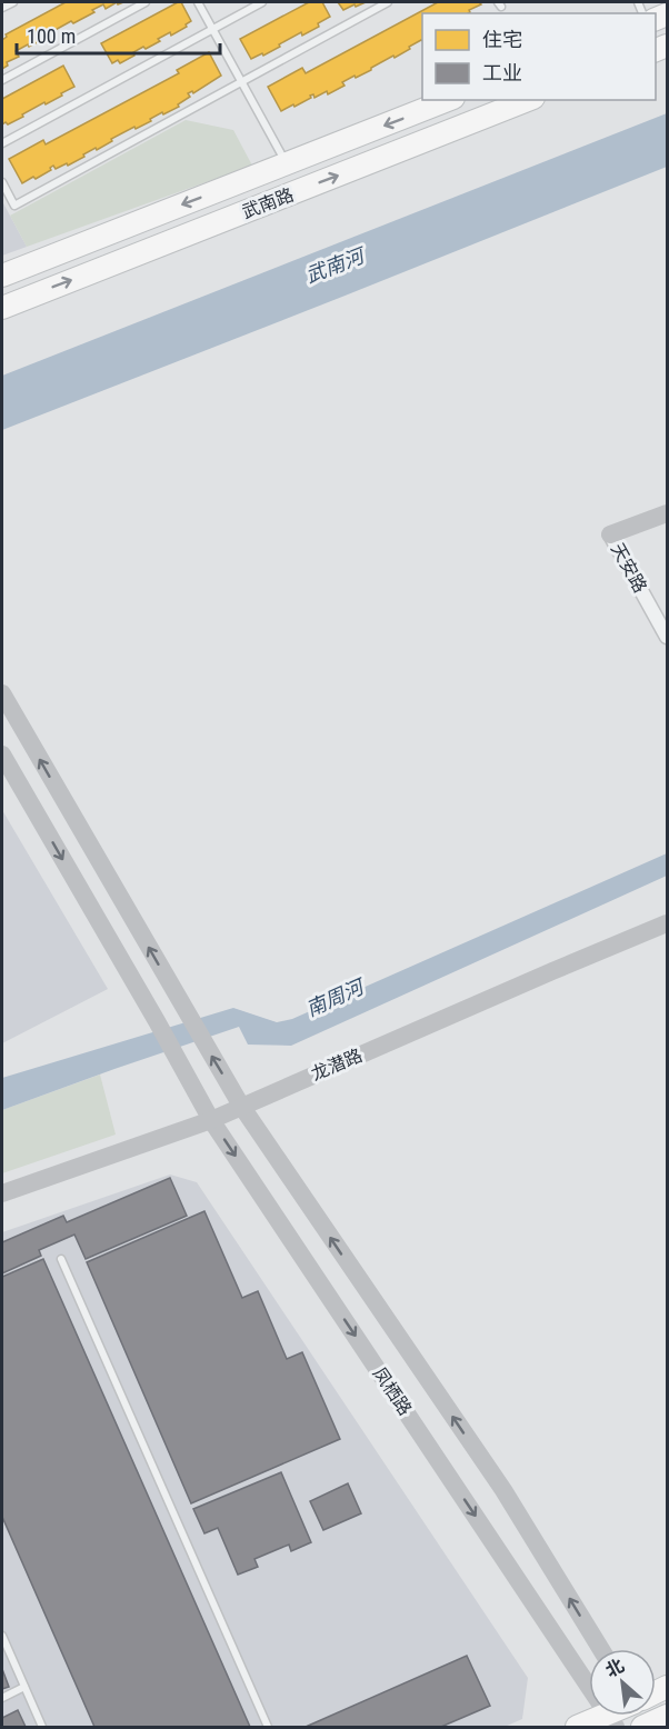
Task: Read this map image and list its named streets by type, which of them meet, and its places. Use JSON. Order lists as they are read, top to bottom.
{
  "streets": {
    "main road": ["武南路", "龙潜路", "凤栖路"],
    "street": ["天安路"]
  },
  "crossings": [
    ["龙潜路", "凤栖路"]
  ],
  "water": ["武南河", "南周河"],
  "legend": ["住宅", "工业"],
  "scale_bar": "100 m",
  "north": "top left"
}
